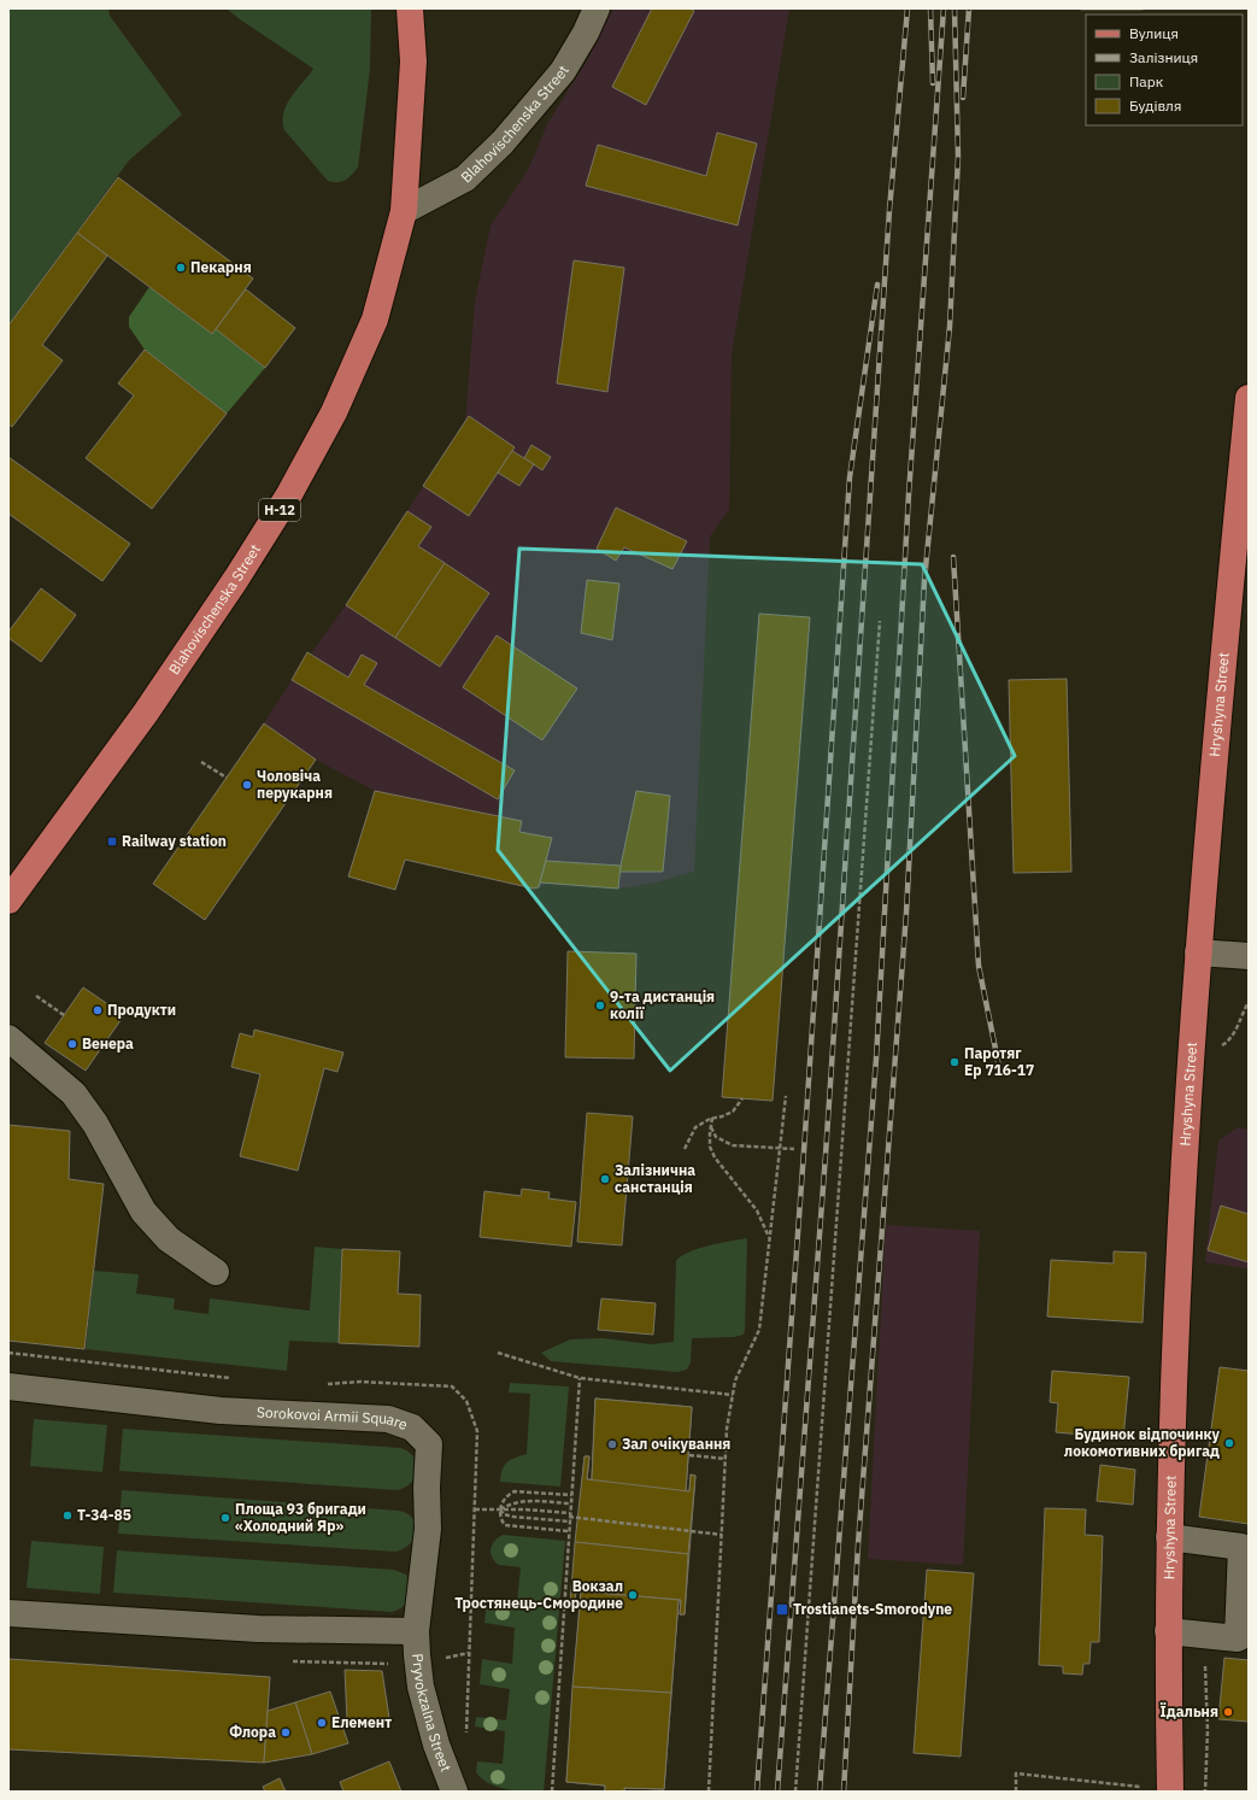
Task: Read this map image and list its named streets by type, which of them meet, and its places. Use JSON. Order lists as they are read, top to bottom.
{
  "streets": {
    "main road": ["Blahovischenska Street", "Н-12", "Hryshyna Street"],
    "street": ["Sorokovoi Armii Square", "Pryvokzalna Street"]
  },
  "crossings": [
    ["Sorokovoi Armii Square", "Pryvokzalna Street"]
  ],
  "places": {
    "other": [
      "Пекарня",
      "Чоловіча перукарня",
      "9-та дистанція колії",
      "Продукти",
      "Венера",
      "Паротяг Ер 716-17",
      "Залізнична санстанція",
      "Будинок відпочинку локомотивних бригад",
      "Зал очікування",
      "Т-34-85",
      "Площа 93 бригади «Холодний Яр»",
      "Вокзал Тростянець-Смородине",
      "Їдальня",
      "Елемент",
      "Флора"
    ],
    "transit": ["Railway station", "Trostianets-Smorodyne"]
  },
  "legend": [
    "Вулиця",
    "Залізниця",
    "Парк",
    "Будівля"
  ]
}
